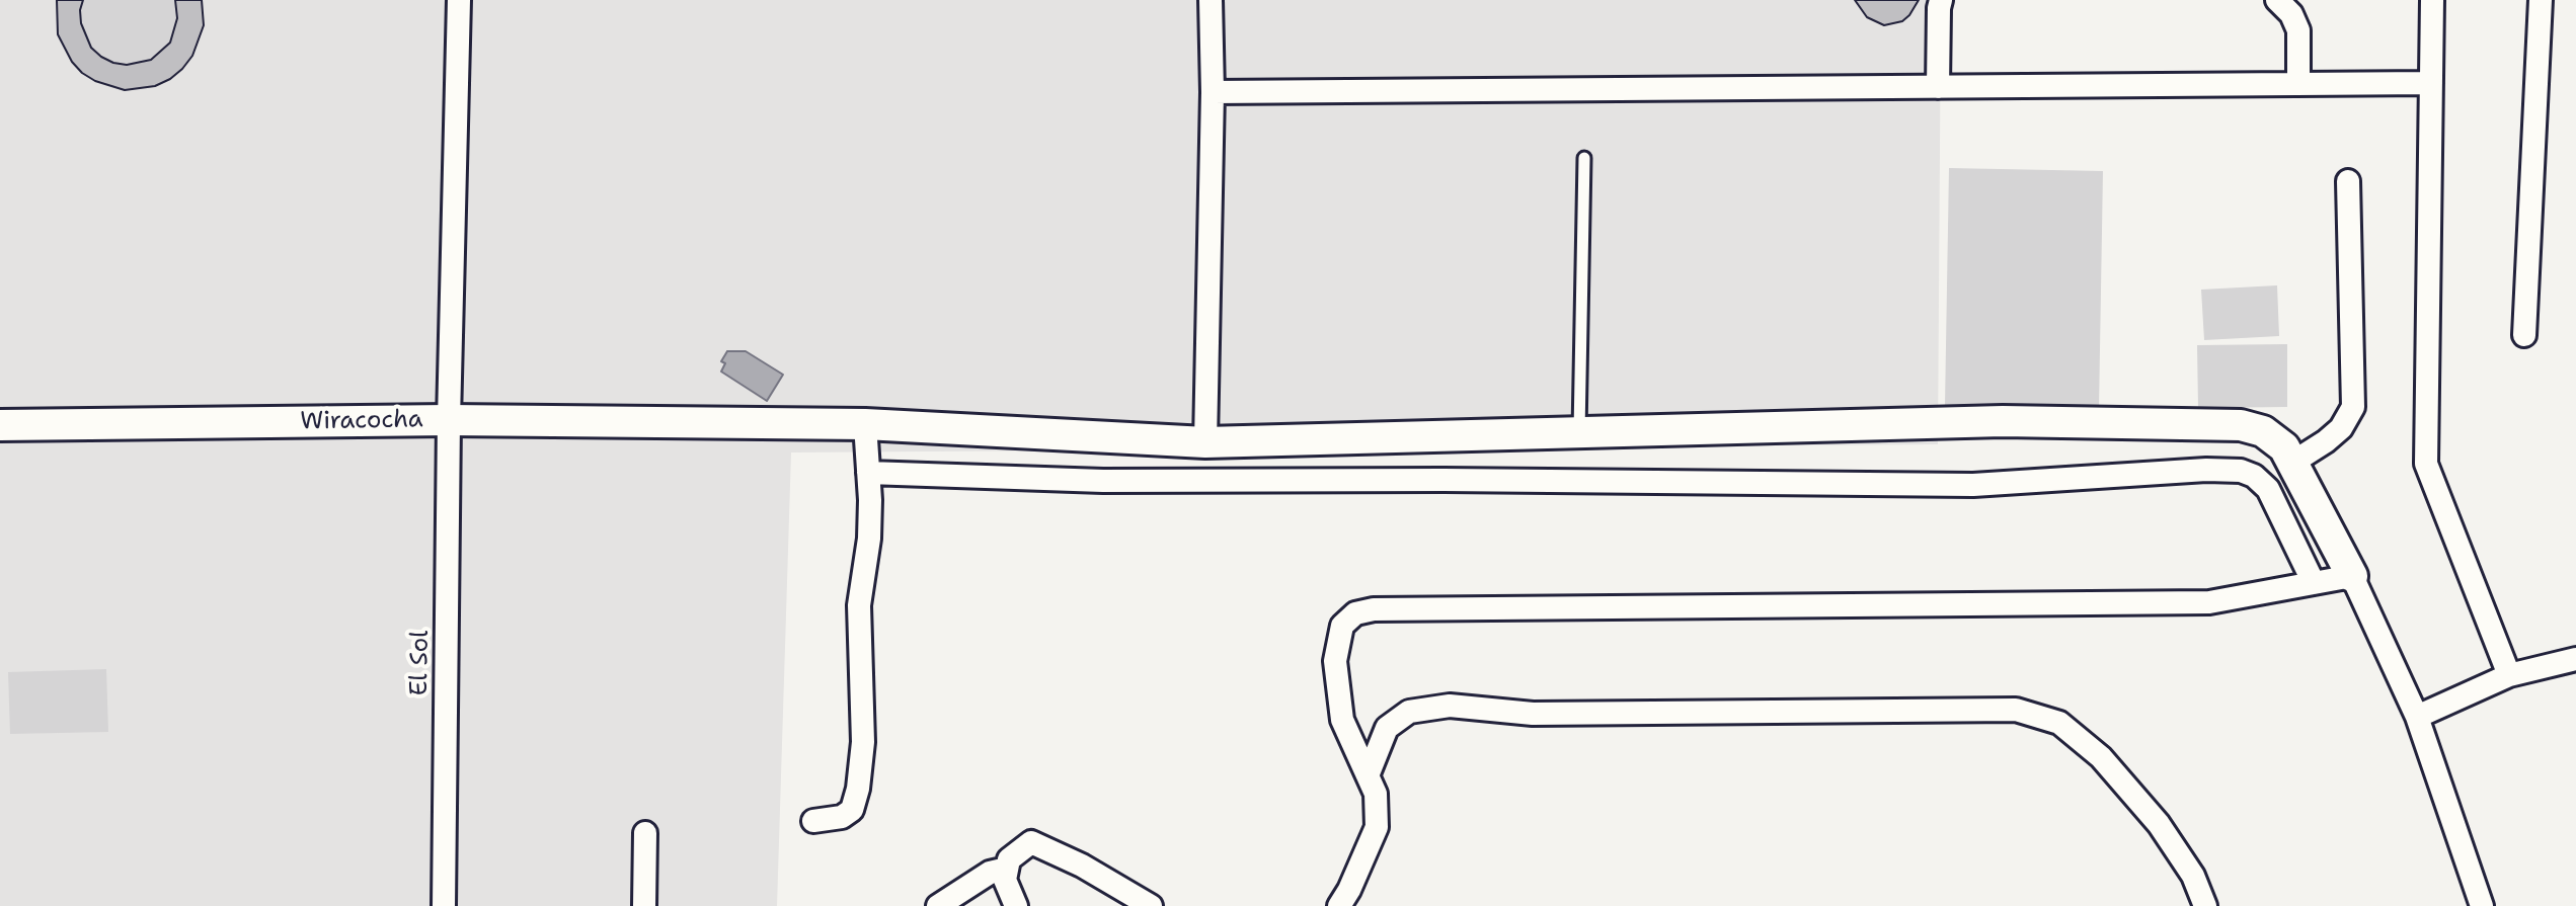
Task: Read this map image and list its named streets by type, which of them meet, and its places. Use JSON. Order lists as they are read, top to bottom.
{
  "streets": {
    "street": ["Wiracocha", "El Sol"]
  },
  "crossings": [
    ["Wiracocha", "El Sol"]
  ]
}
